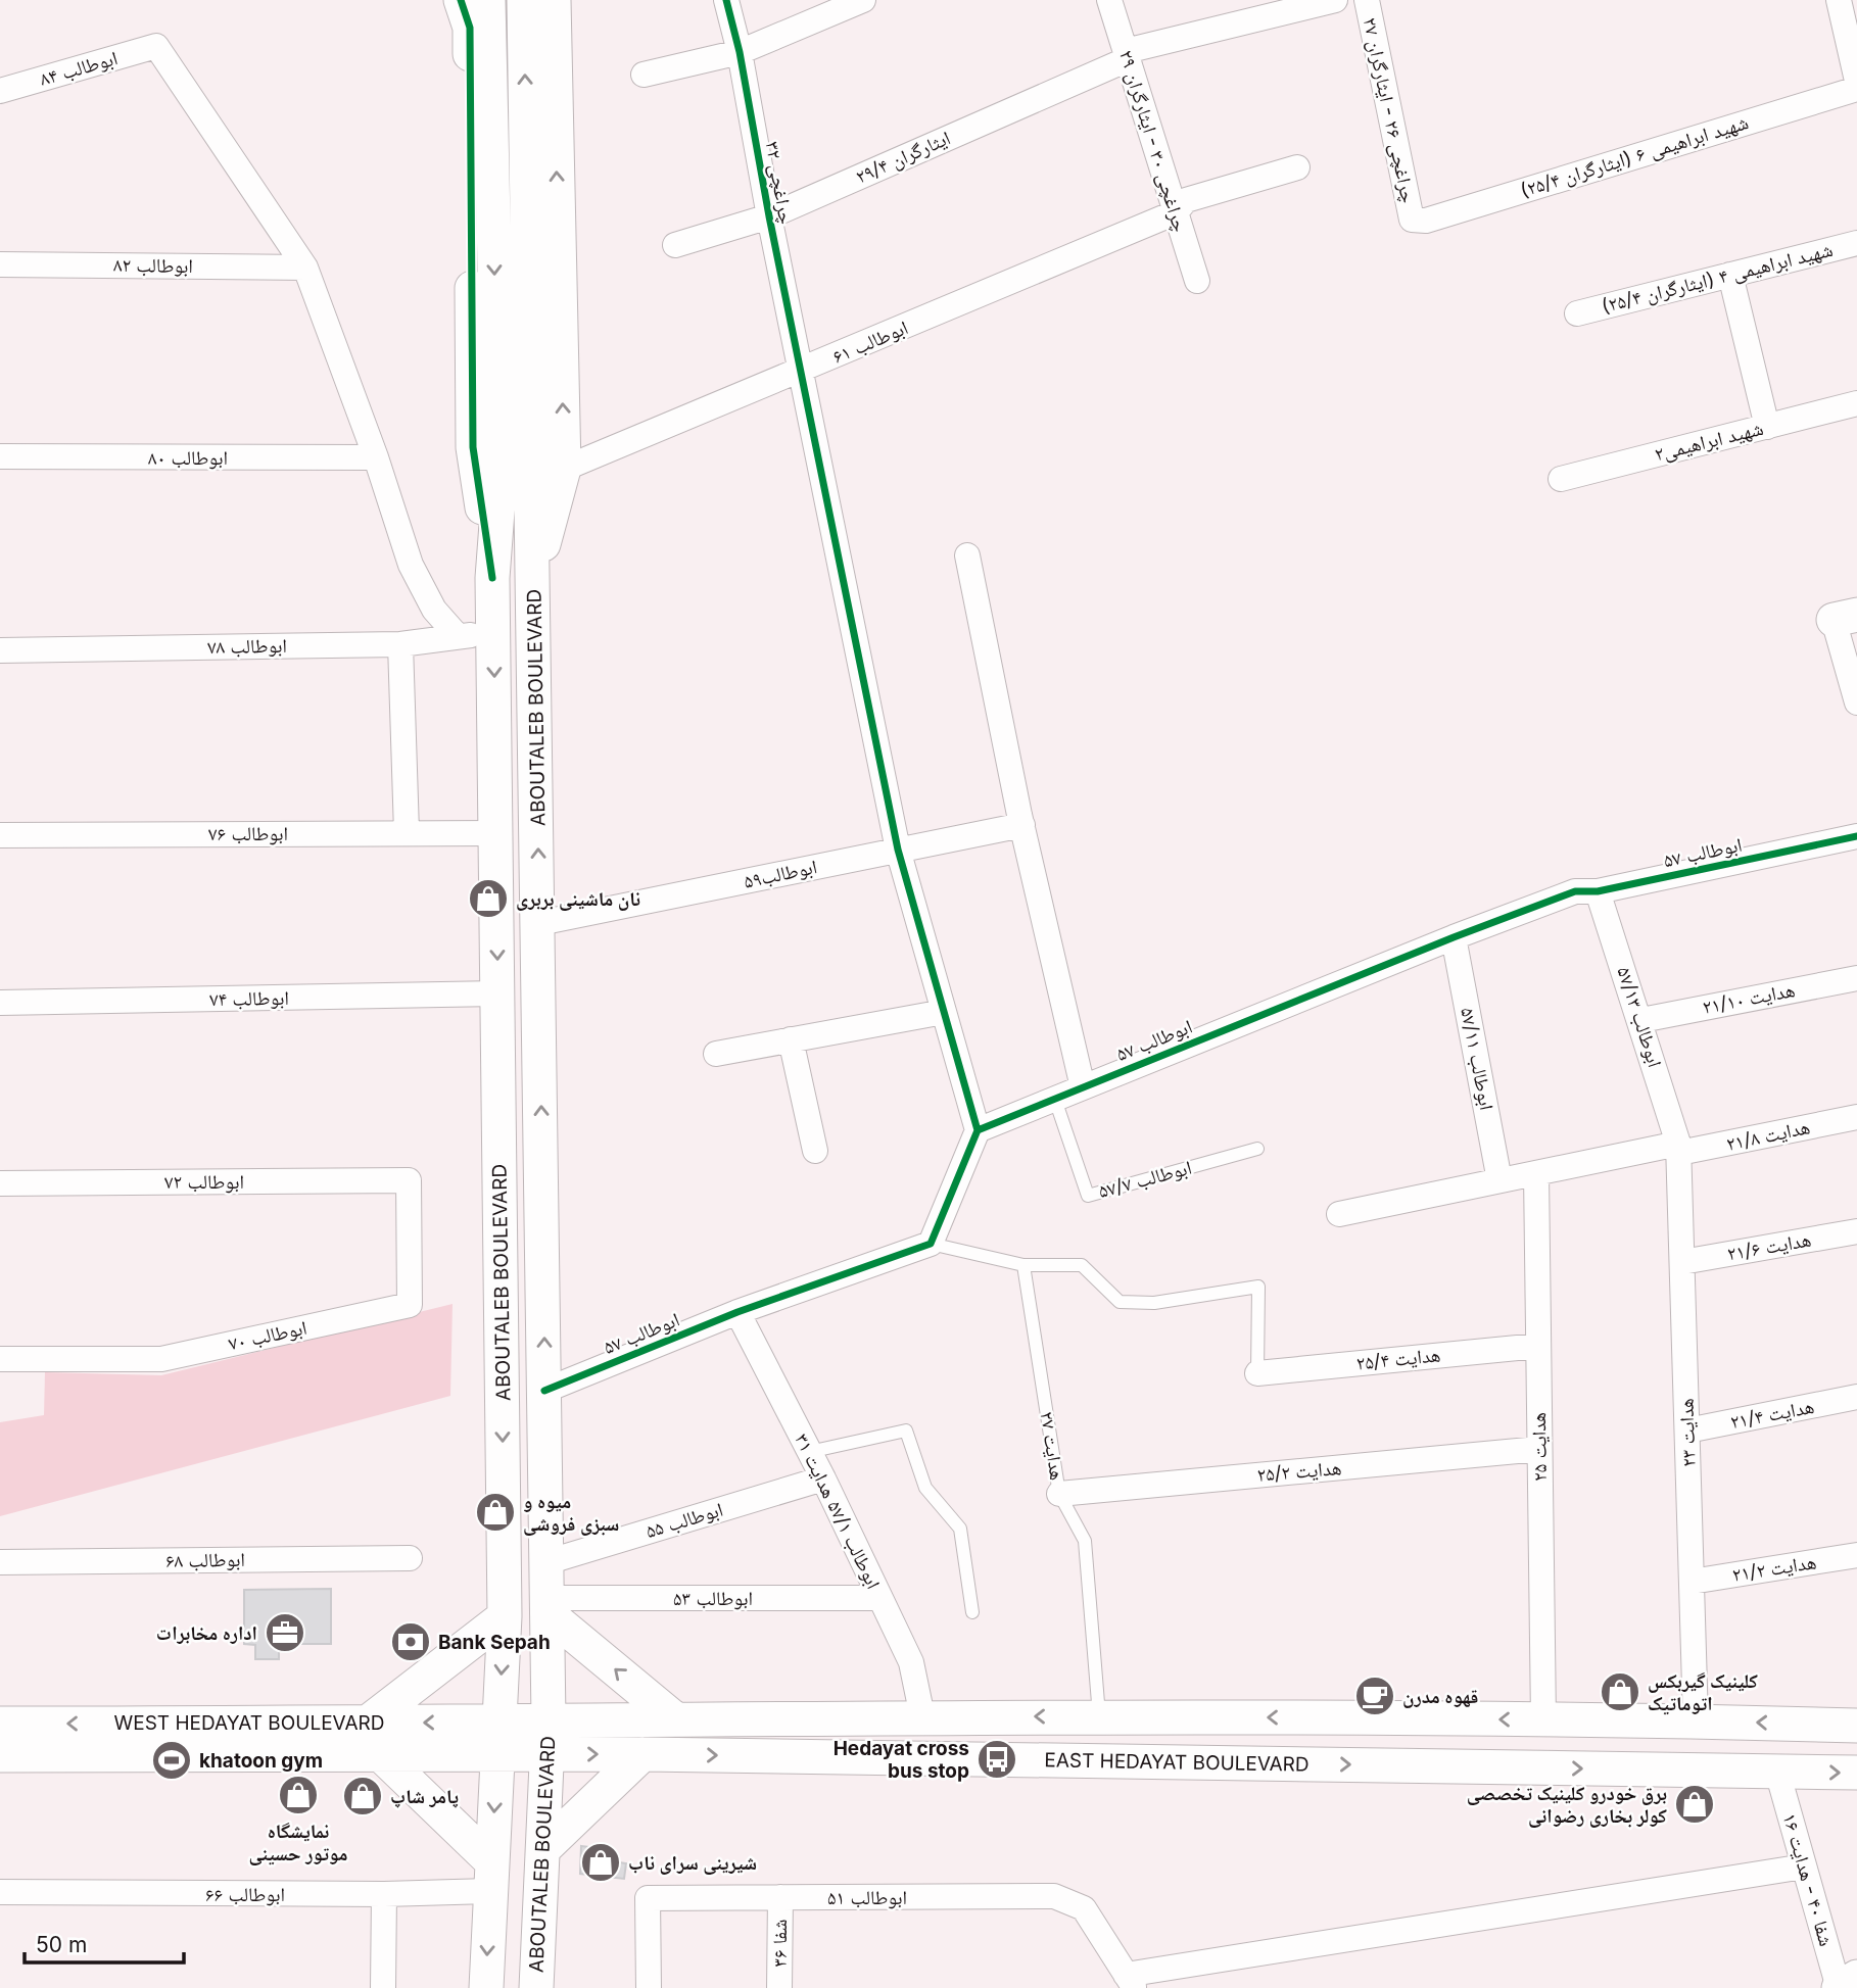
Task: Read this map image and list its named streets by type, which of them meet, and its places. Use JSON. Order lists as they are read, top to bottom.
{
  "streets": {
    "main road": ["ABOUTALEB BOULEVARD", "WEST HEDAYAT BOULEVARD", "EAST HEDAYAT BOULEVARD"],
    "street": [
      "ابوطالب ۸۴",
      "چراغچی ۲۶ - ایثارگران ۲۷",
      "چراغچی ۳۰ - ایثارگران ۲۹",
      "شهید ابراهیمی ۶ (ایثارگران ۲۵/۴)",
      "ایثارگران ۲۹/۴",
      "چراغچی ۳۲",
      "ابوطالب ۸۲",
      "شهید ابراهیمی ۴ (ایثارگران ۲۵/۴)",
      "ابوطالب ۶۱",
      "شهید ابراهیمی۲",
      "ابوطالب ۸۰",
      "ابوطالب ۷۸",
      "ابوطالب ۷۶",
      "ابوطالب ۵۷",
      "ابوطالب۵۹",
      "ابوطالب ۷۴",
      "هدایت ۲۱/۱۰",
      "ابوطالب ۵۷/۱۳",
      "ابوطالب ۵۷/۱۱",
      "هدایت ۲۱/۸",
      "ابوطالب ۷۲",
      "هدایت ۲۱/۶",
      "ابوطالب ۷۰",
      "هدایت ۲۵/۴",
      "هدایت ۲۱/۴",
      "هدایت ۲۳",
      "هدایت ۲۵",
      "هدایت ۲۵/۲",
      "ابوطالب ۵۷/۱ هدایت ۳۱",
      "ابوطالب ۵۵",
      "ابوطالب ۶۸",
      "هدایت ۲۱/۲",
      "ابوطالب ۵۳",
      "شفا ۴۰ - هدایت ۱۶",
      "ابوطالب ۶۶",
      "ابوطالب ۵۱",
      "شفا ۳۶"
    ],
    "lane": ["ابوطالب ۵۷/۷", "هدایت ۲۷"]
  },
  "crossings": [
    ["ابوطالب ۸۴", "ابوطالب ۸۲"],
    ["چراغچی ۲۶ - ایثارگران ۲۷", "شهید ابراهیمی ۶ (ایثارگران ۲۵/۴)"],
    ["چراغچی ۳۰ - ایثارگران ۲۹", "ایثارگران ۲۹/۴"],
    ["چراغچی ۳۰ - ایثارگران ۲۹", "ابوطالب ۶۱"],
    ["ایثارگران ۲۹/۴", "چراغچی ۳۲"],
    ["چراغچی ۳۲", "ابوطالب ۶۱"],
    ["چراغچی ۳۲", "ابوطالب ۵۷"],
    ["چراغچی ۳۲", "ابوطالب۵۹"],
    ["ابوطالب ۷۸", "ABOUTALEB BOULEVARD"],
    ["ABOUTALEB BOULEVARD", "ابوطالب ۷۶"],
    ["ABOUTALEB BOULEVARD", "ابوطالب ۵۷"],
    ["ABOUTALEB BOULEVARD", "ابوطالب۵۹"],
    ["ABOUTALEB BOULEVARD", "ابوطالب ۷۴"],
    ["ABOUTALEB BOULEVARD", "ابوطالب ۵۵"],
    ["ABOUTALEB BOULEVARD", "ابوطالب ۵۳"],
    ["ABOUTALEB BOULEVARD", "WEST HEDAYAT BOULEVARD"],
    ["ABOUTALEB BOULEVARD", "EAST HEDAYAT BOULEVARD"],
    ["ABOUTALEB BOULEVARD", "ابوطالب ۶۶"],
    ["ابوطالب ۵۷", "ابوطالب ۵۷/۱۳"],
    ["ابوطالب ۵۷", "ابوطالب ۵۷/۱۱"],
    ["ابوطالب ۵۷", "ابوطالب ۵۷/۷"],
    ["ابوطالب ۵۷", "ابوطالب ۵۷/۱ هدایت ۳۱"],
    ["هدایت ۲۱/۱۰", "ابوطالب ۵۷/۱۳"],
    ["ابوطالب ۵۷/۱۳", "هدایت ۲۱/۸"],
    ["ابوطالب ۵۷/۱۳", "هدایت ۲۳"],
    ["ابوطالب ۵۷/۱۱", "هدایت ۲۱/۸"],
    ["هدایت ۲۱/۸", "هدایت ۲۳"],
    ["هدایت ۲۱/۸", "هدایت ۲۵"],
    ["ابوطالب ۷۲", "ابوطالب ۷۰"],
    ["هدایت ۲۱/۶", "هدایت ۲۳"],
    ["هدایت ۲۵/۴", "هدایت ۲۵"],
    ["هدایت ۲۱/۴", "هدایت ۲۳"],
    ["هدایت ۲۳", "هدایت ۲۱/۲"],
    ["هدایت ۲۷", "هدایت ۲۵/۲"],
    ["هدایت ۲۵", "هدایت ۲۵/۲"],
    ["ابوطالب ۵۷/۱ هدایت ۳۱", "ابوطالب ۵۵"],
    ["ابوطالب ۵۷/۱ هدایت ۳۱", "ابوطالب ۵۳"],
    ["WEST HEDAYAT BOULEVARD", "EAST HEDAYAT BOULEVARD"],
    ["EAST HEDAYAT BOULEVARD", "شفا ۴۰ - هدایت ۱۶"],
    ["ابوطالب ۵۱", "شفا ۳۶"]
  ],
  "places": {
    "shop": [
      "نان ماشینی بربری",
      "میوه و سبزی فروشی",
      "کلینیک گیربکس اتوماتیک",
      "نمایشگاه موتور حسینی",
      "پامر شاپ",
      "برق خودرو کلینیک تخصصی کولر بخاری رضوانی",
      "شیرینی سرای ناب"
    ],
    "office": ["اداره مخابرات"],
    "bank": ["Bank Sepah"],
    "cafe": ["قهوه مدرن"],
    "bus stop": ["Hedayat cross bus stop"],
    "sports": ["khatoon gym"]
  },
  "scale_bar": "50 m"
}
